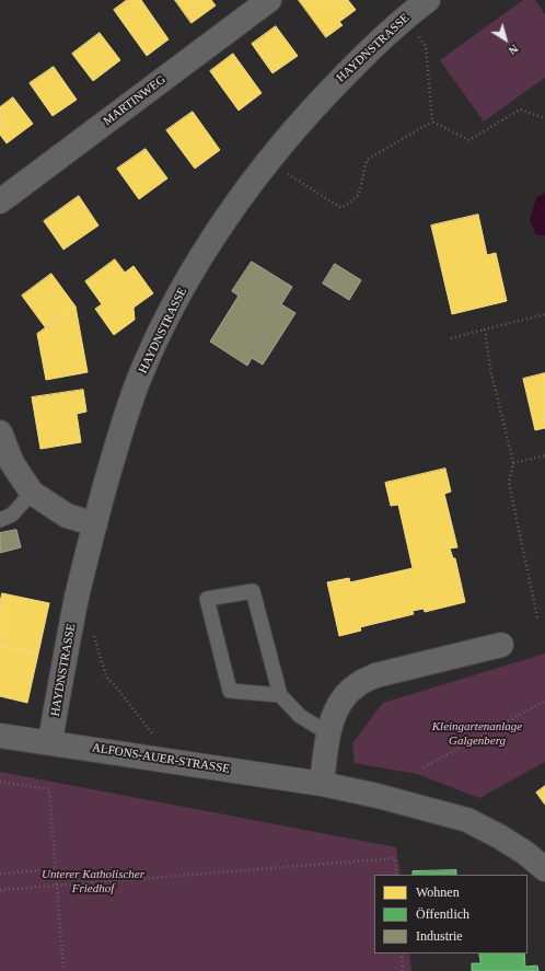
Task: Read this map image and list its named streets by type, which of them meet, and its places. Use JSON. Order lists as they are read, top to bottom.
{
  "streets": {
    "street": ["HAYDNSTRASSE", "MARTINWEG", "ALFONS-AUER-STRASSE"]
  },
  "crossings": [
    ["HAYDNSTRASSE", "ALFONS-AUER-STRASSE"]
  ],
  "parks": ["Kleingartenanlage Galgenberg", "Unterer Katholischer Friedhof"],
  "legend": ["Wohnen", "Öffentlich", "Industrie"],
  "north": "bottom right"
}
